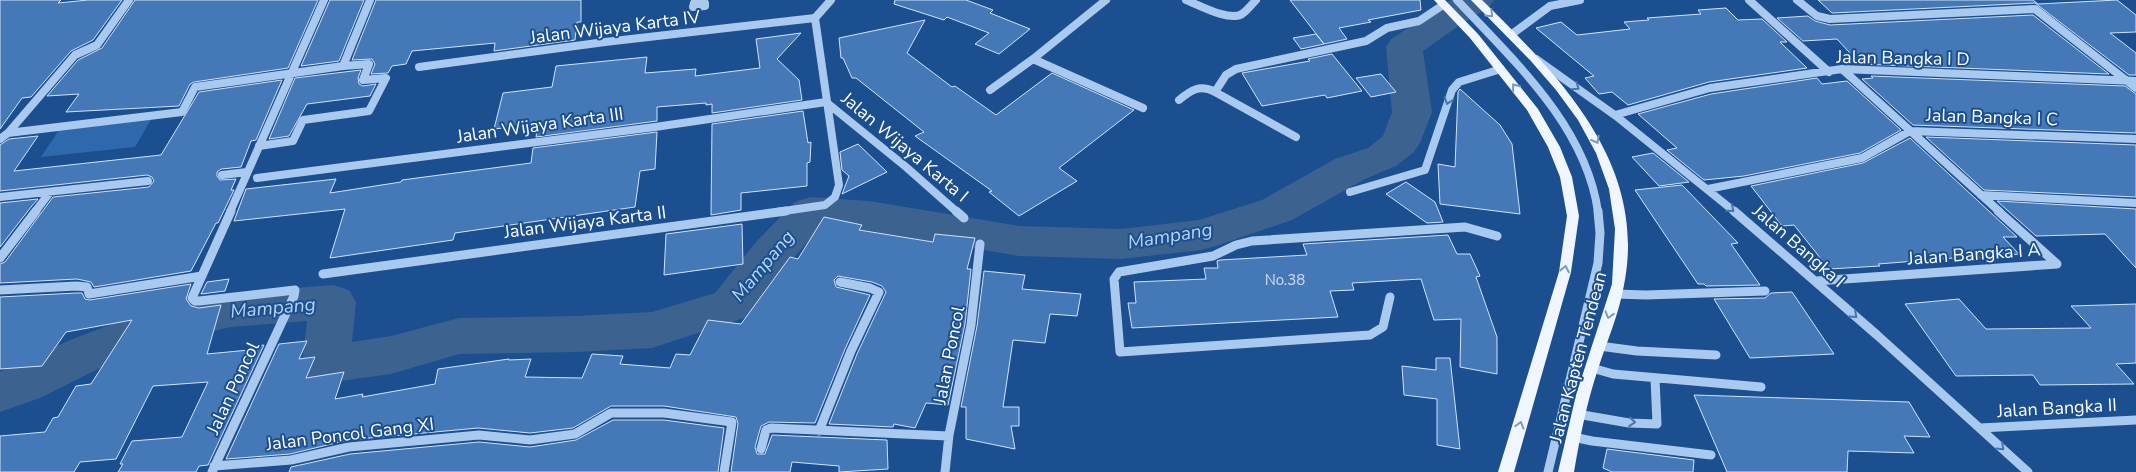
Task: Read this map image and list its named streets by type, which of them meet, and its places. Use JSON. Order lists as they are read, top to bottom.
{
  "streets": {
    "main road": ["Jalan Kapten Tendean"],
    "street": [
      "Jalan Wijaya Karta IV",
      "Jalan Bangka I D",
      "Jalan Bangka I C",
      "Jalan Wijaya Karta III",
      "Jalan Wijaya Karta I",
      "Jalan Wijaya Karta II",
      "Jalan Bangka I",
      "Jalan Bangka I A",
      "Jalan Poncol",
      "Jalan Bangka II",
      "Jalan Poncol Gang XI"
    ]
  },
  "crossings": [
    ["Jalan Wijaya Karta IV", "Jalan Wijaya Karta I"],
    ["Jalan Bangka I D", "Jalan Bangka I"],
    ["Jalan Bangka I C", "Jalan Bangka I"],
    ["Jalan Wijaya Karta III", "Jalan Wijaya Karta I"],
    ["Jalan Wijaya Karta I", "Jalan Wijaya Karta II"],
    ["Jalan Bangka I", "Jalan Bangka I A"],
    ["Jalan Bangka I", "Jalan Kapten Tendean"],
    ["Jalan Bangka I", "Jalan Bangka II"],
    ["Jalan Poncol", "Jalan Poncol Gang XI"]
  ],
  "one_way": ["Jalan Bangka I"],
  "water": ["Mampang"],
  "house_numbers": ["No.38"]
}
